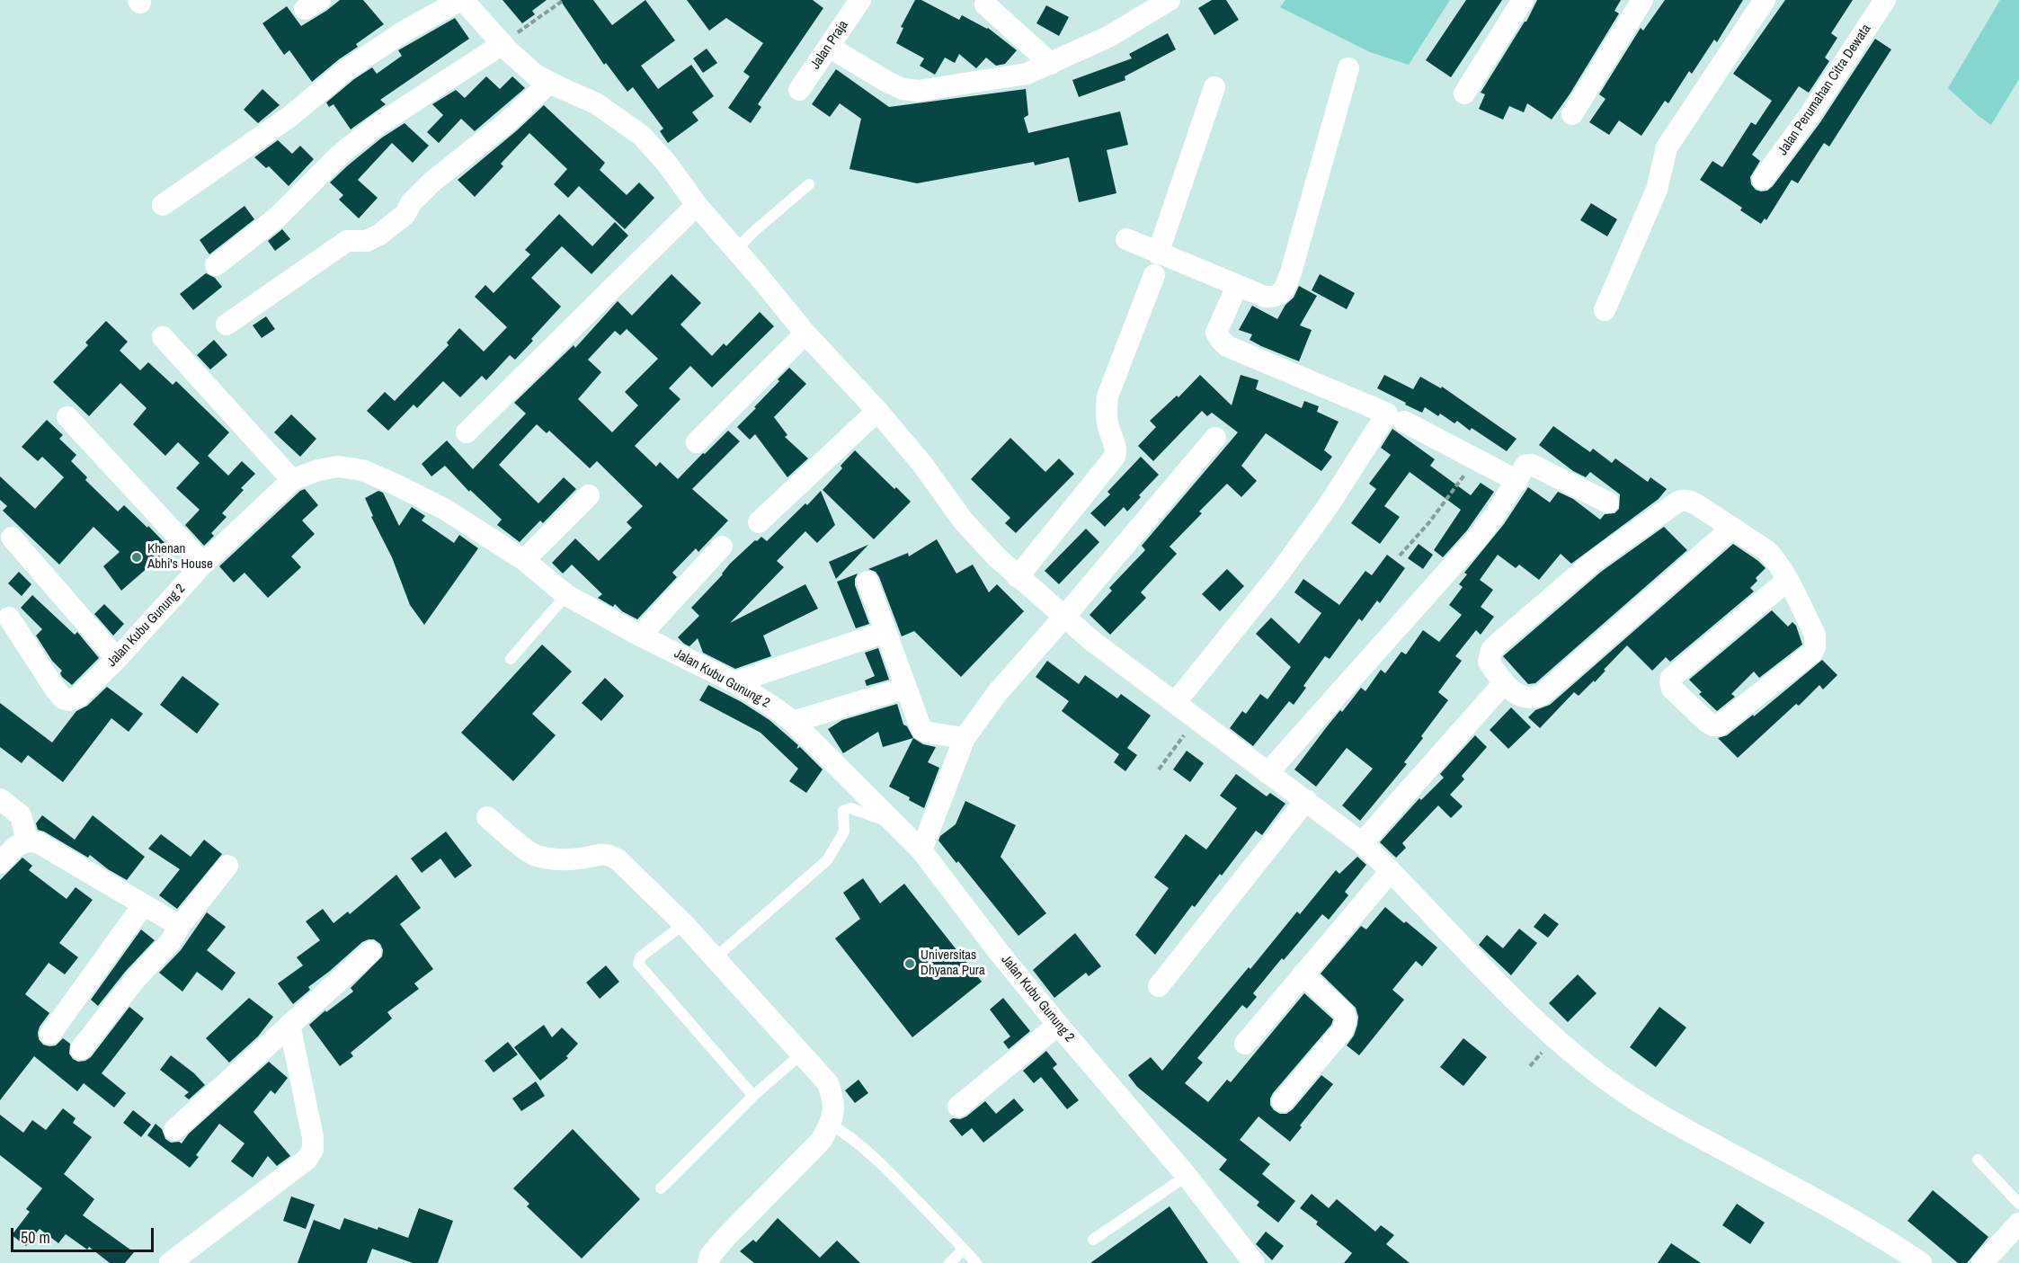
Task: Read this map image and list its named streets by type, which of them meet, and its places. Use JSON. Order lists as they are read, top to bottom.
{
  "streets": {
    "street": ["Jalan Praja", "Jalan Perumahan Citra Dewata", "Jalan Kubu Gunung 2"]
  },
  "places": ["Khenan Abhi's House", "Universitas Dhyana Pura"],
  "scale_bar": "50 m"
}
